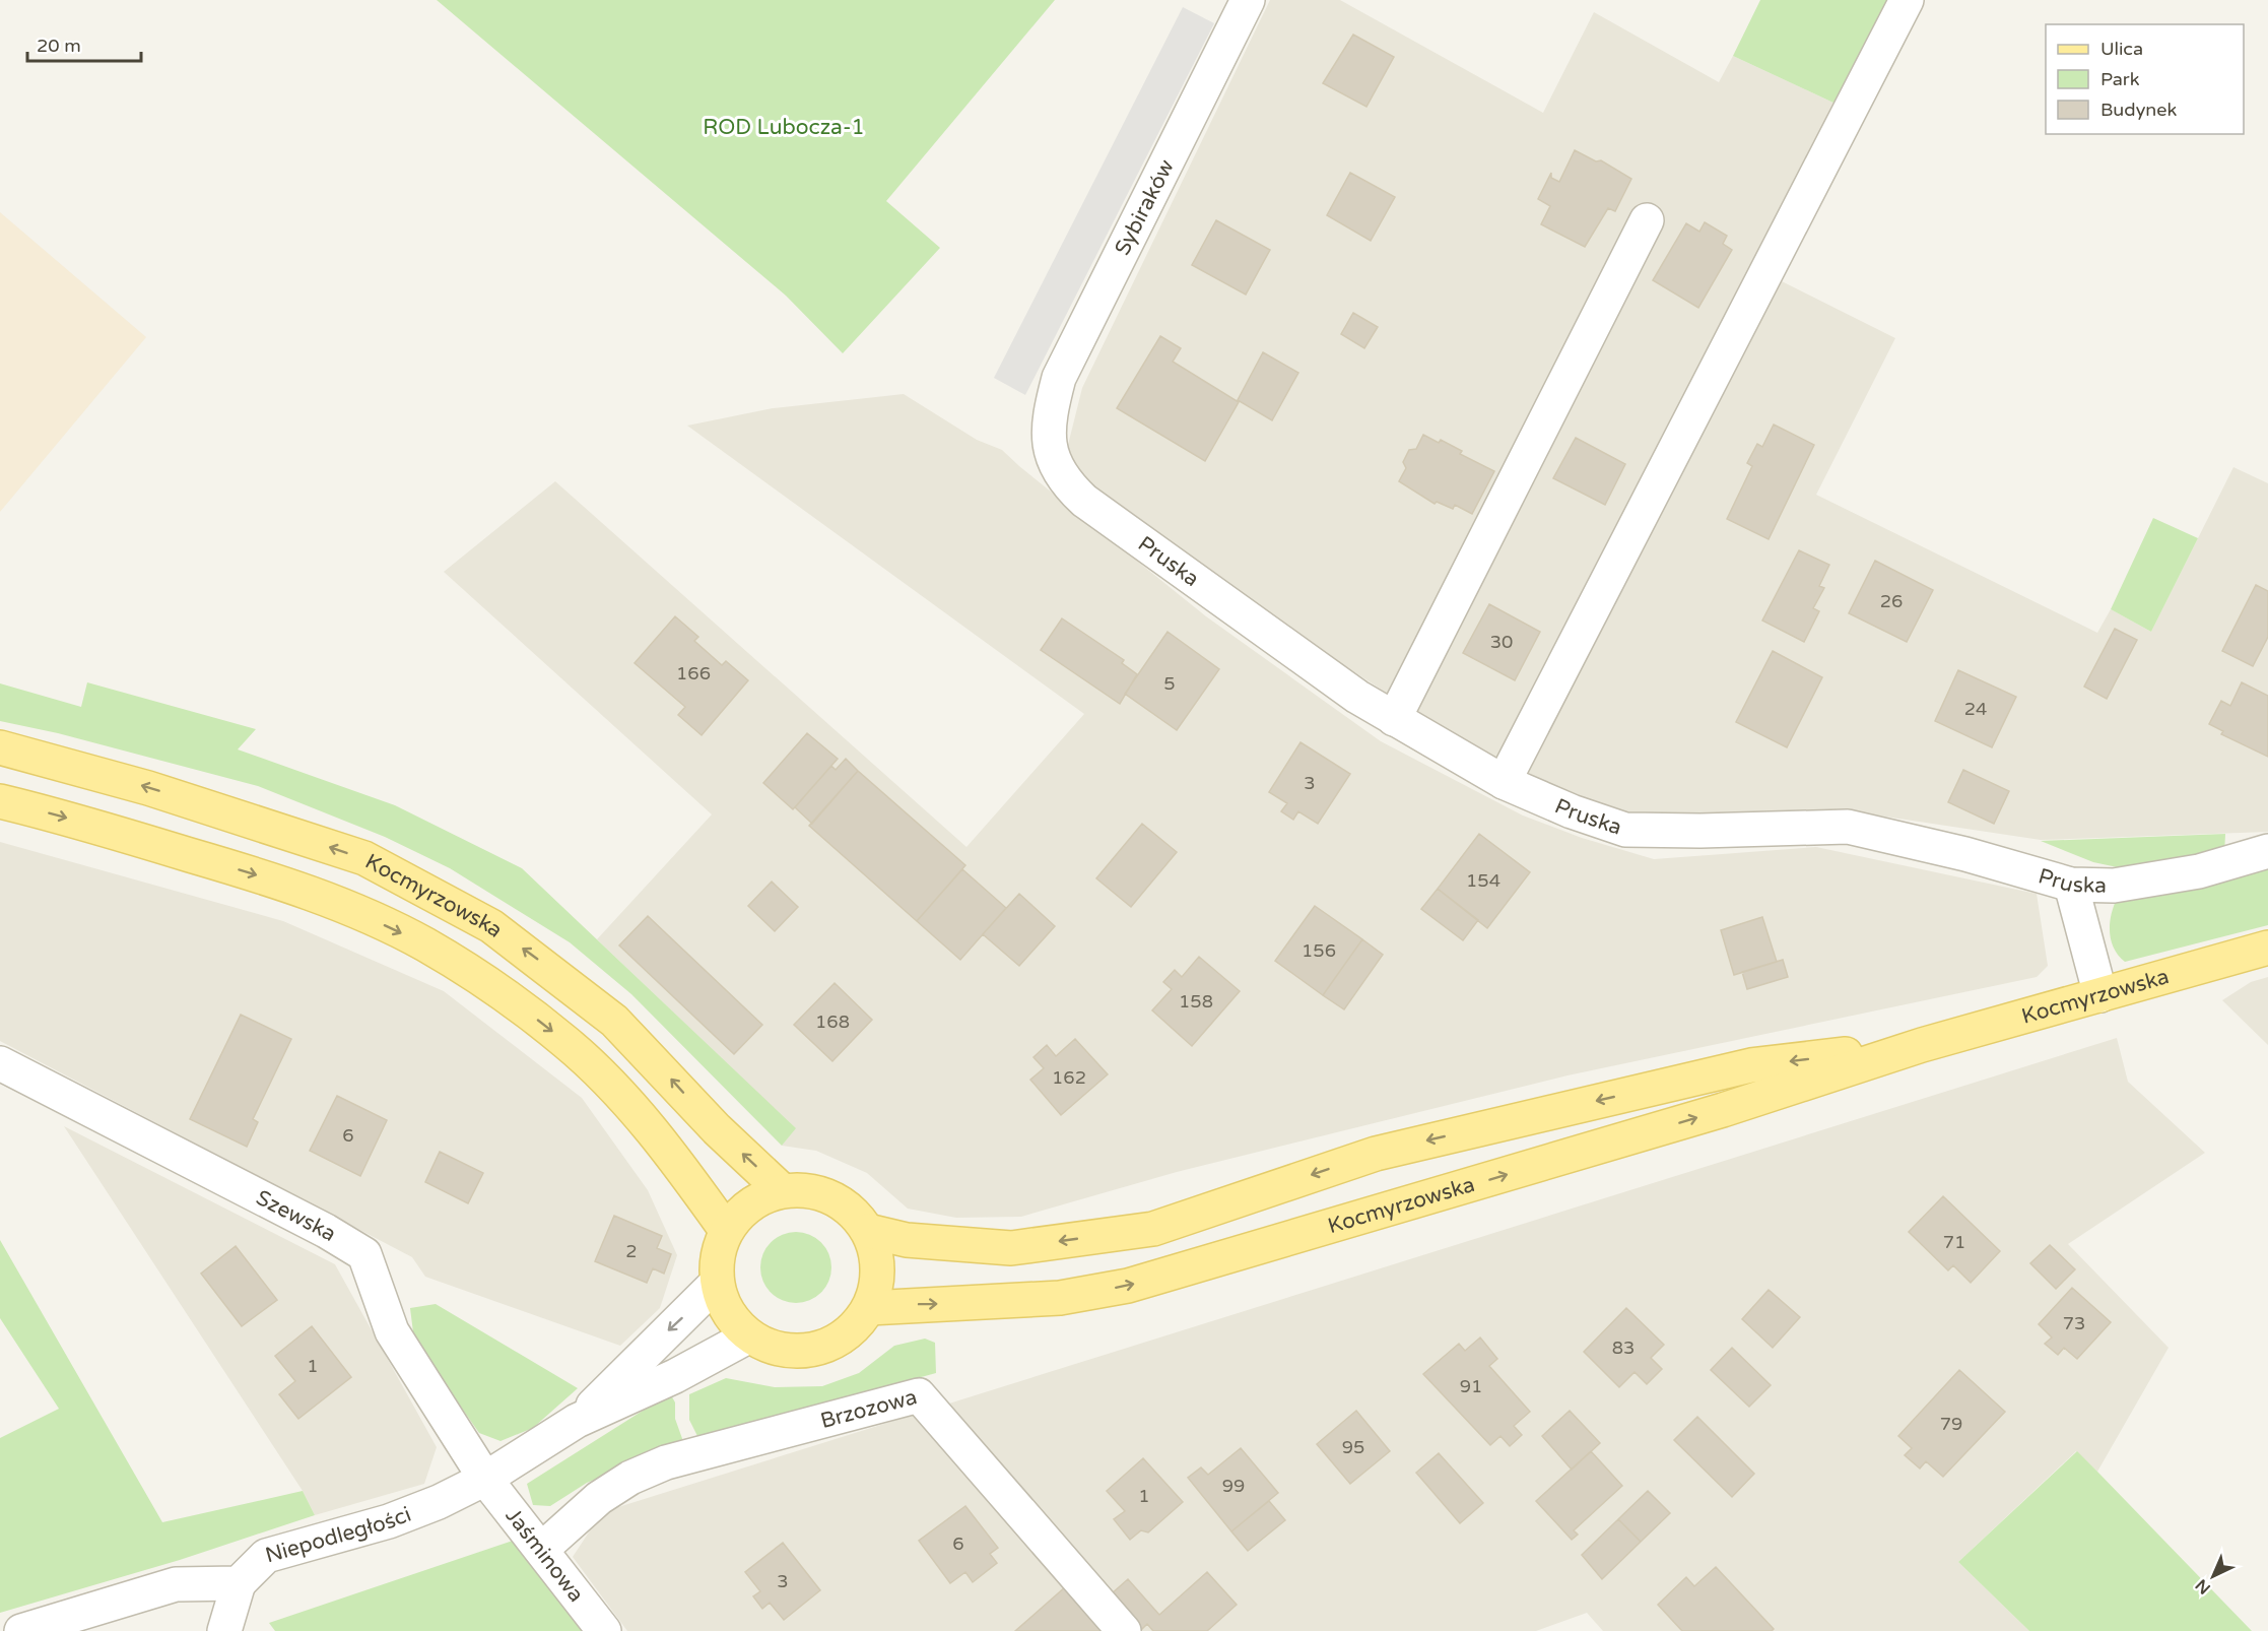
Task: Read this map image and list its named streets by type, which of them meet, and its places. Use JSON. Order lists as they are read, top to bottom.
{
  "streets": {
    "main road": ["Kocmyrzowska"],
    "street": [
      "Sybiraków",
      "Pruska",
      "Szewska",
      "Brzozowa",
      "Niepodległości",
      "Jaśminowa"
    ]
  },
  "crossings": [
    ["Sybiraków", "Pruska"],
    ["Kocmyrzowska", "Niepodległości"],
    ["Szewska", "Niepodległości"],
    ["Szewska", "Jaśminowa"],
    ["Brzozowa", "Jaśminowa"],
    ["Niepodległości", "Jaśminowa"]
  ],
  "parks": ["ROD Lubocza-1"],
  "house_numbers": [
    "26",
    "30",
    "166",
    "5",
    "24",
    "3",
    "154",
    "156",
    "158",
    "168",
    "162",
    "6",
    "71",
    "2",
    "73",
    "83",
    "1",
    "91",
    "79",
    "95",
    "99",
    "1",
    "6",
    "3"
  ],
  "legend": ["Ulica", "Park", "Budynek"],
  "scale_bar": "20 m",
  "north": "bottom left"
}
